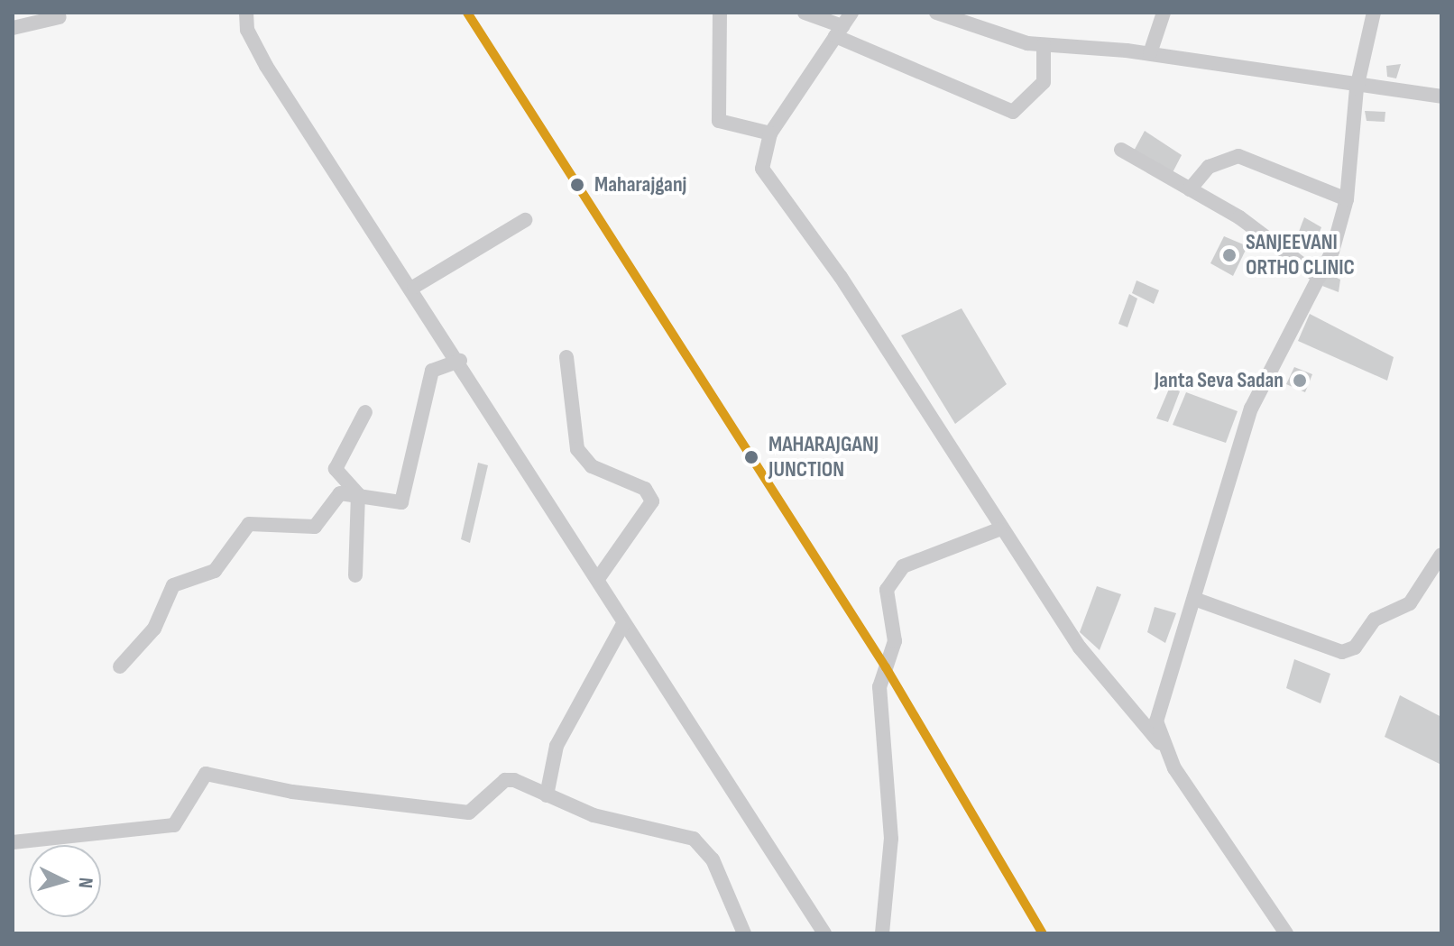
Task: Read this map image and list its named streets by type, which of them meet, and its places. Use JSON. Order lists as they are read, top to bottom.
{
  "places": [
    "Maharajganj",
    "SANJEEVANI ORTHO CLINIC",
    "Janta Seva Sadan",
    "MAHARAJGANJ JUNCTION"
  ],
  "north": "right"
}
